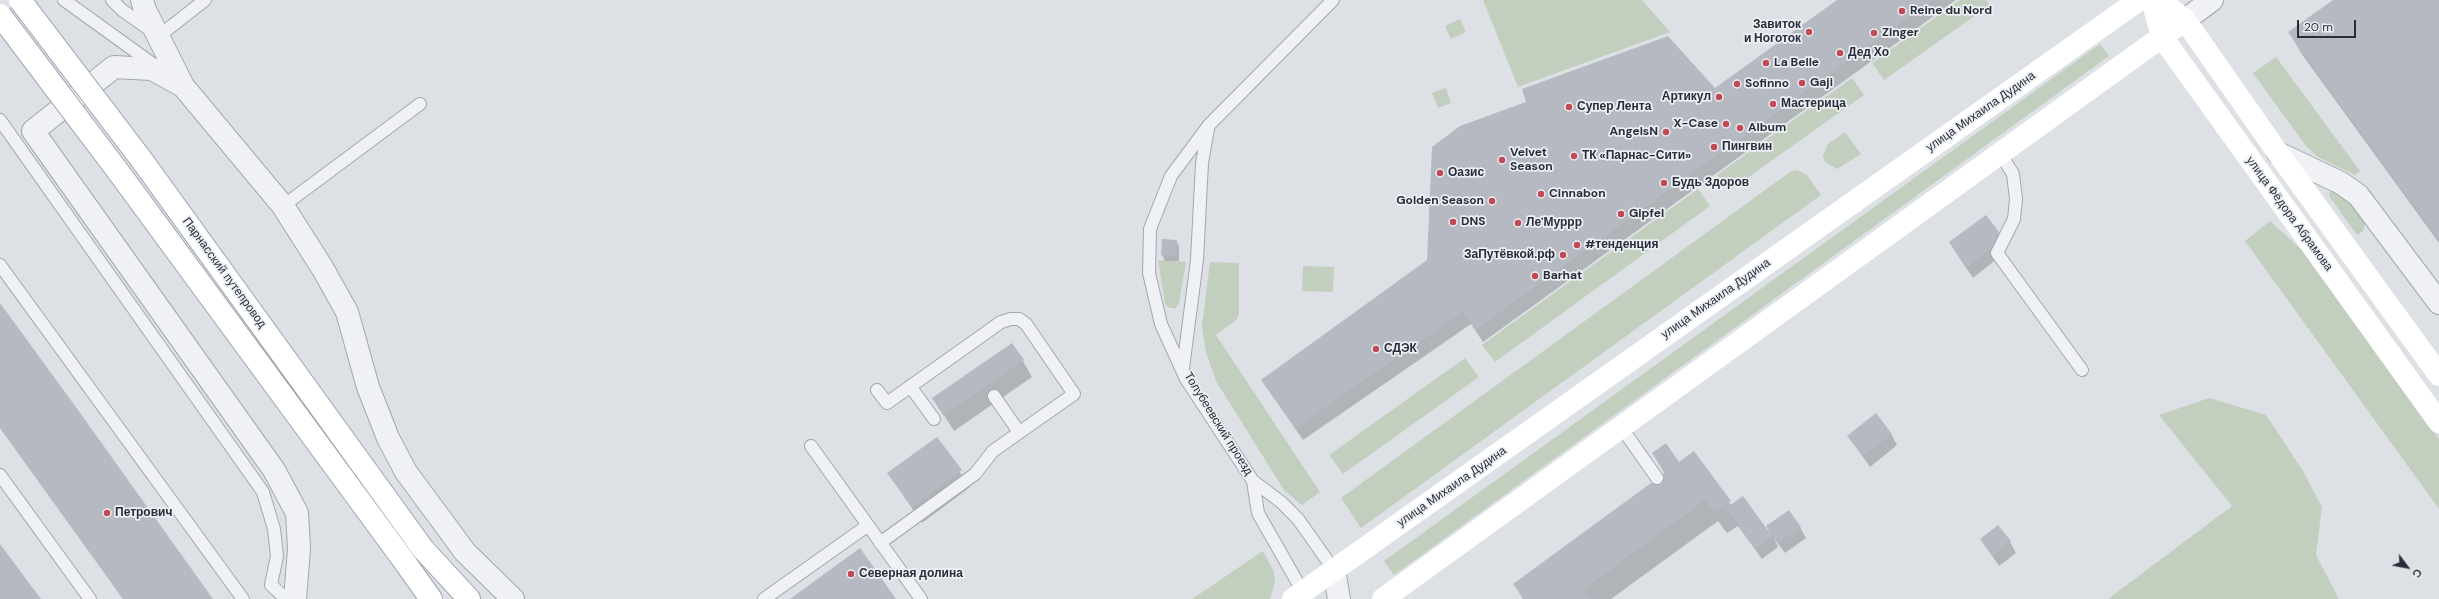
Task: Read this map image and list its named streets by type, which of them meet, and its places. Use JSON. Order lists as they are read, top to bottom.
{
  "streets": {
    "street": ["улица Михаила Дудина", "улица Фёдора Абрамова", "Парнасский путепровод"],
    "lane": ["Толубеевский проезд"]
  },
  "places": [
    "Reine du Nord",
    "Завиток и Ноготок",
    "Zinger",
    "Дед Хо",
    "La Belle",
    "Gaji",
    "Sofinno",
    "Артикул",
    "Мастерица",
    "Супер Лента",
    "X-Case",
    "Album",
    "AngelsN",
    "Пингвин",
    "ТК «Парнас-Сити»",
    "Velvet Season",
    "Оазис",
    "Будь Здоров",
    "Cinnabon",
    "Golden Season",
    "Gipfel",
    "DNS",
    "Ле'Муррр",
    "#тенденция",
    "ЗаПутёвкой.рф",
    "Barhat",
    "СДЭК",
    "Петрович",
    "Северная долина"
  ],
  "scale_bar": "20 m",
  "north": "bottom right"
}
